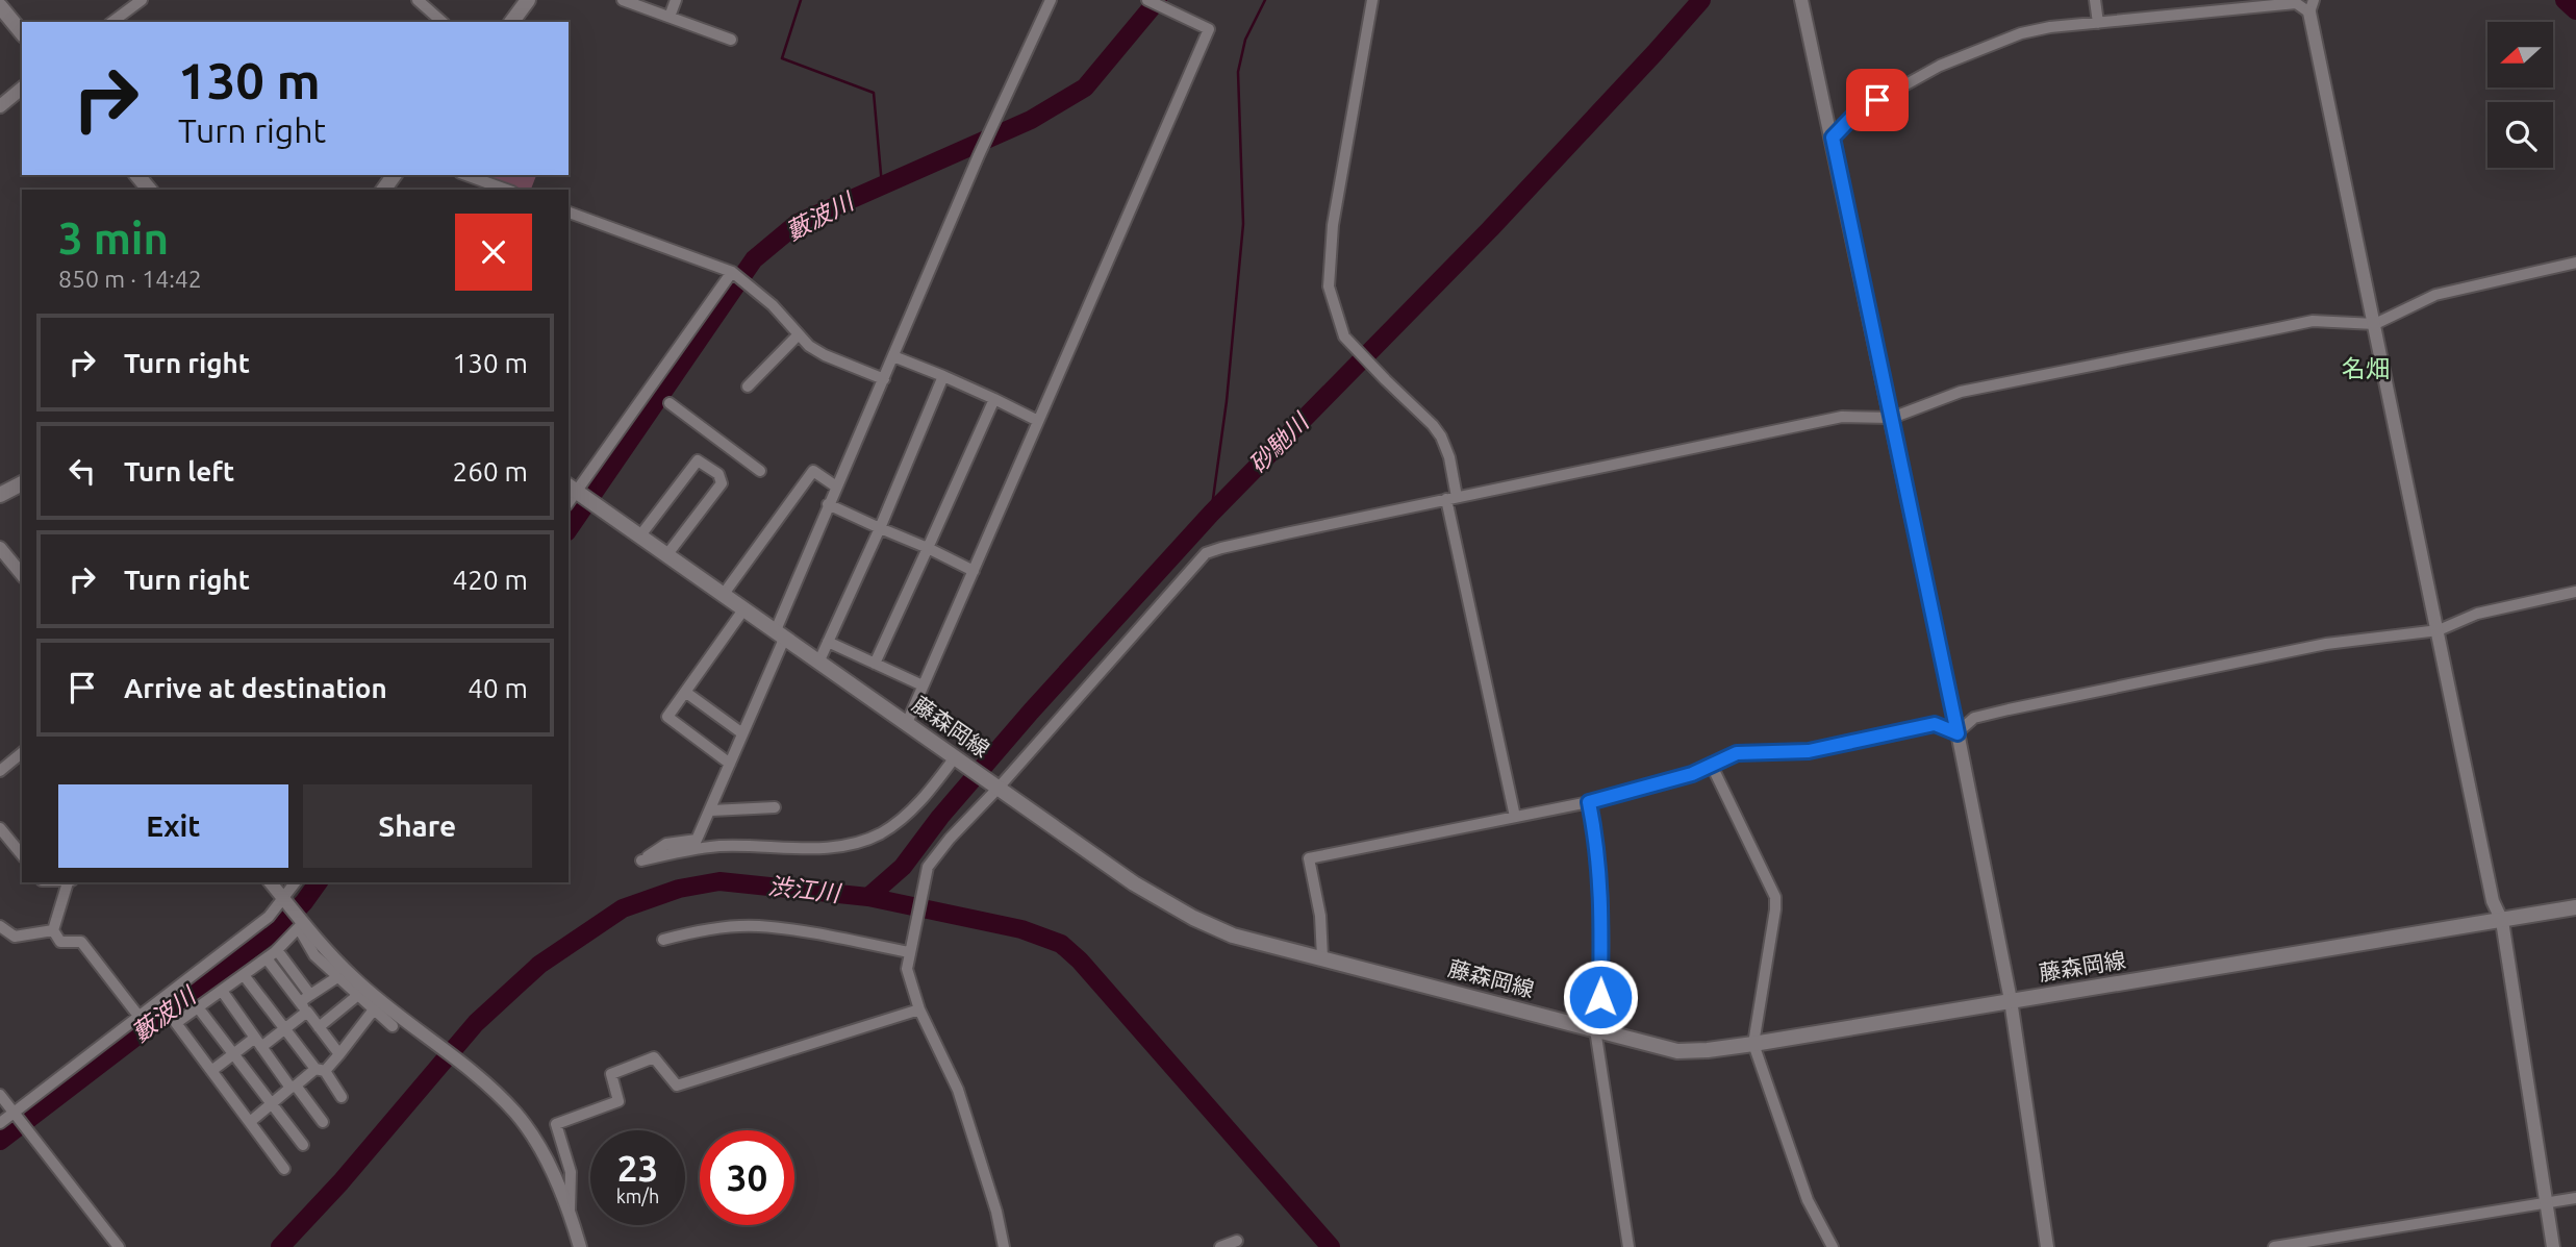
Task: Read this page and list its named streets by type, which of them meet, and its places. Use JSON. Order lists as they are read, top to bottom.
{
  "streets": {
    "main road": ["藤森岡線"]
  },
  "districts": ["名畑"],
  "water": ["藪波川", "砂馳川", "渋江川"],
  "north": "left",
  "page": {
    "turn": ["130 m", "Turn right"],
    "heading": ["3 min", "850 m · 14:42"],
    "list": [
      {
        "name": "Turn right",
        "value": "130 m"
      },
      {
        "name": "Turn left",
        "value": "260 m"
      },
      {
        "name": "Turn right",
        "value": "420 m"
      },
      {
        "name": "Arrive at destination",
        "value": "40 m"
      }
    ],
    "buttons": ["Exit", "Share"],
    "speed": "23 km/h",
    "limit": "30"
  }
}
